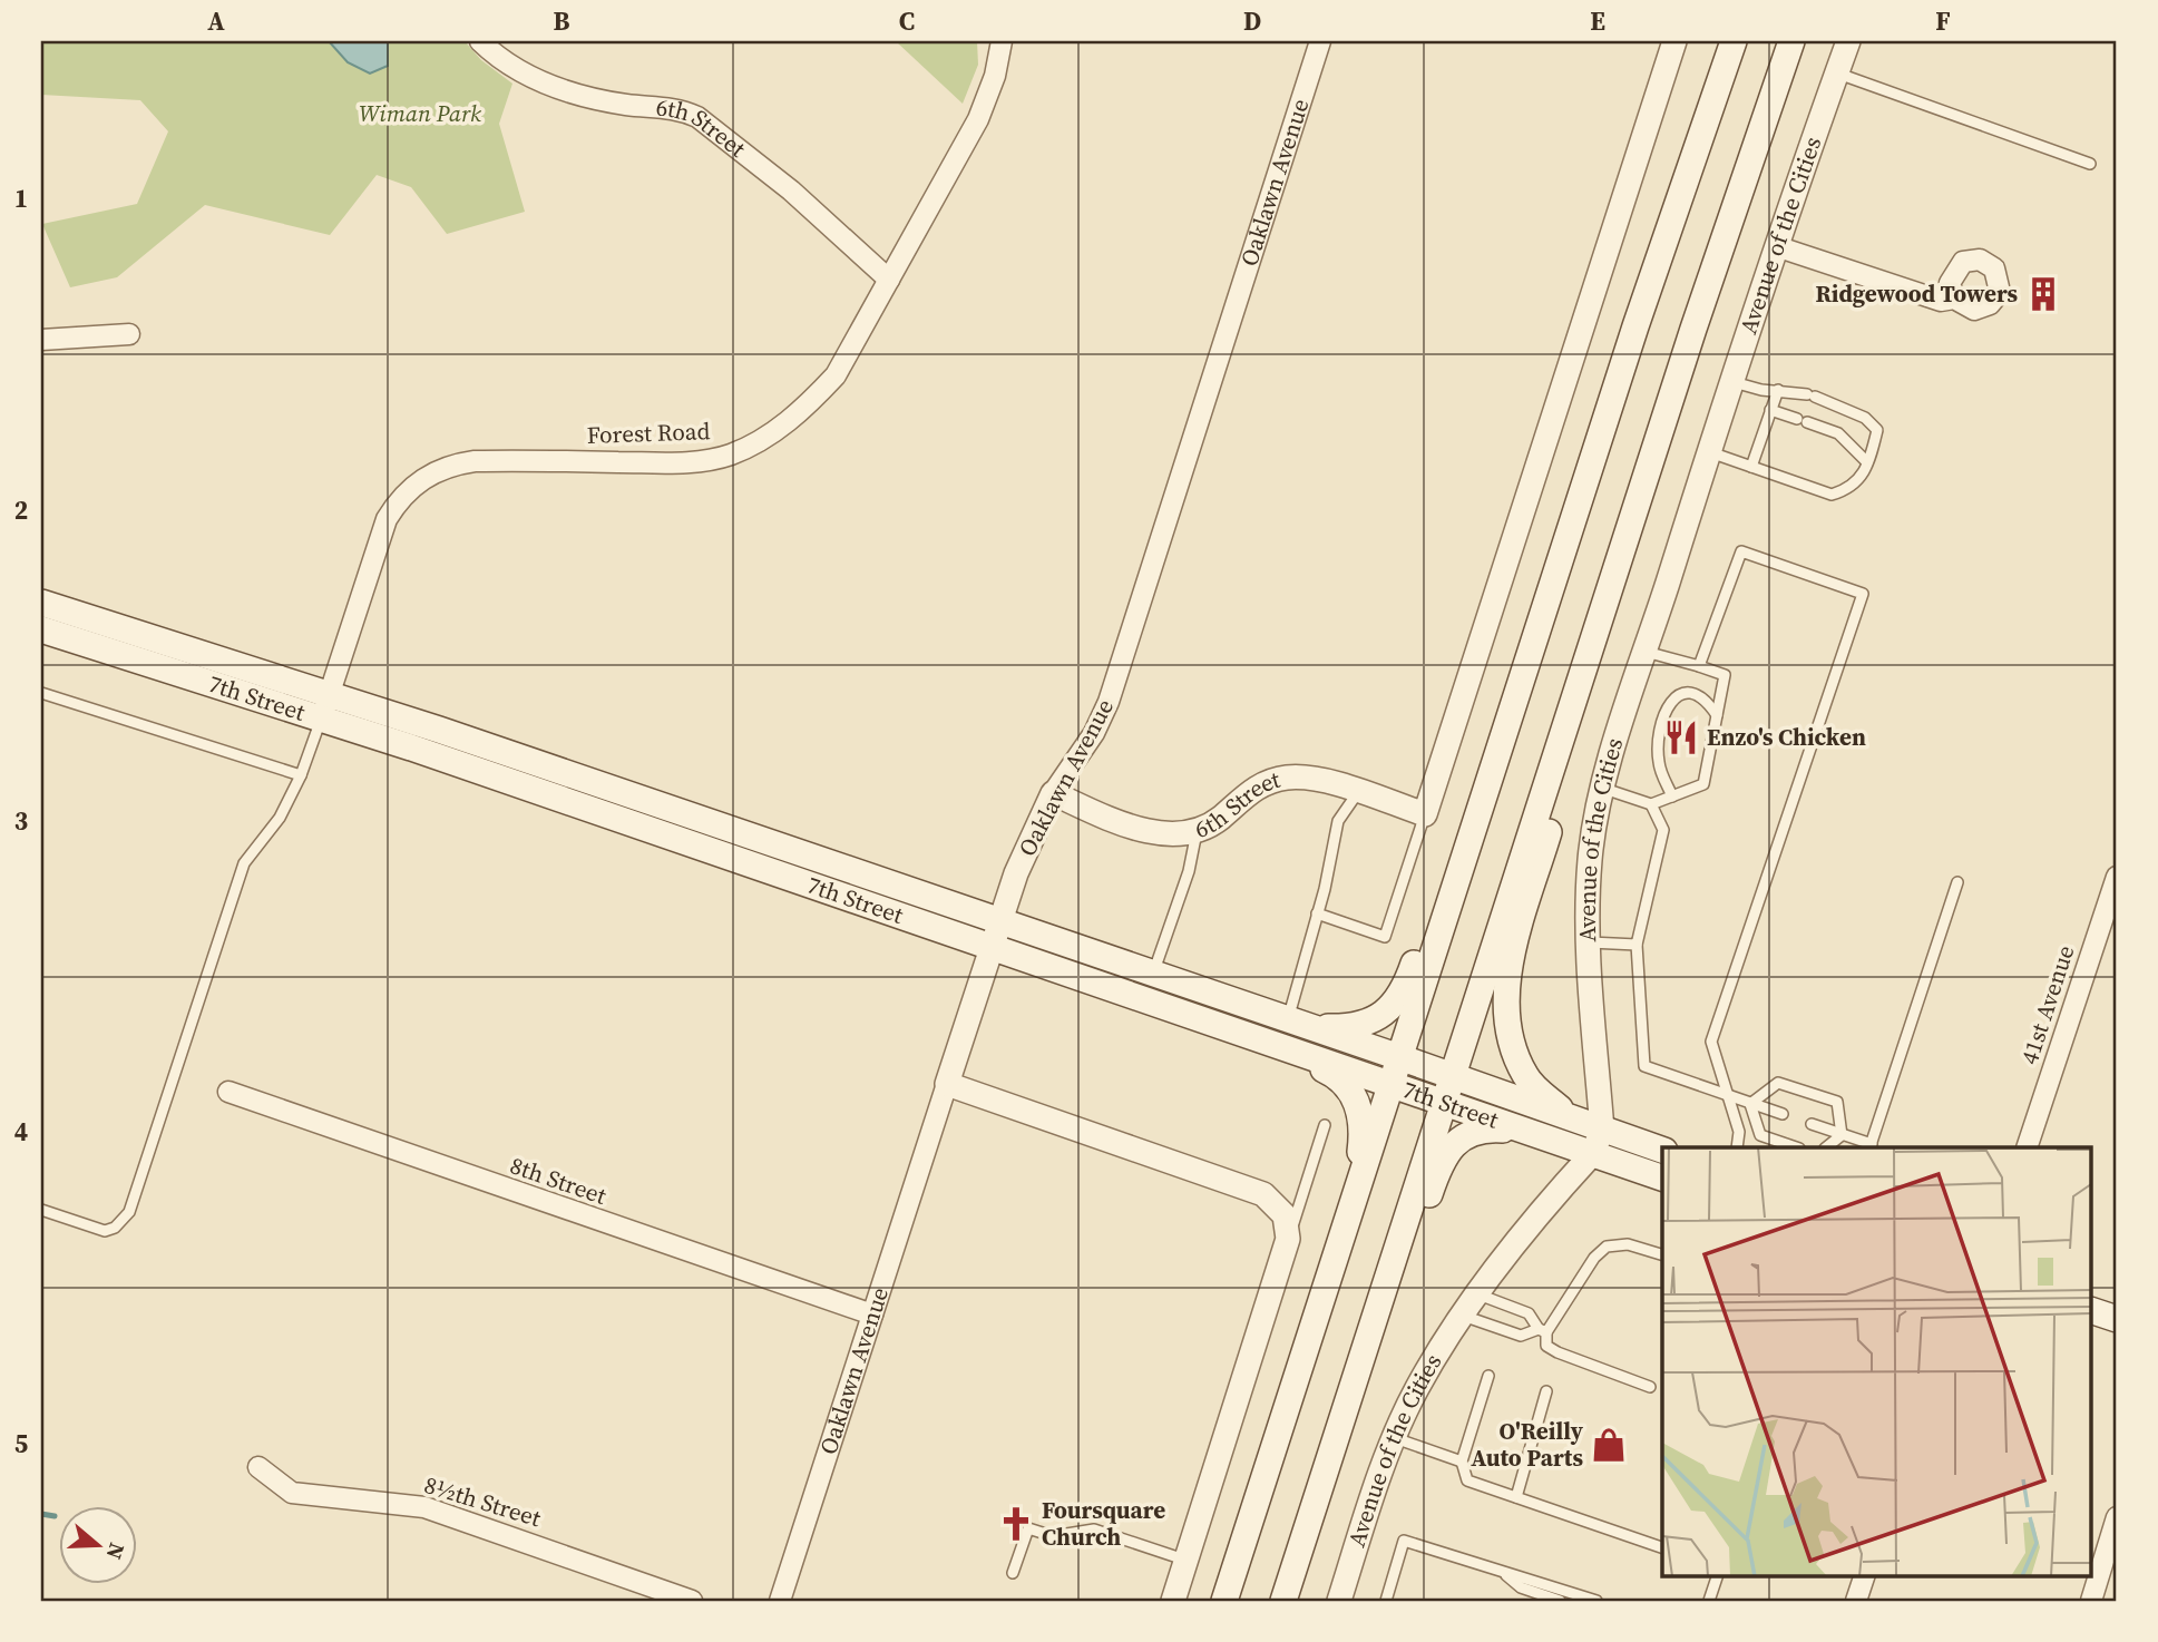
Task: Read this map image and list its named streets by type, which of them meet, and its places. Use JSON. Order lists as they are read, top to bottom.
{
  "streets": {
    "main road": ["7th Street"],
    "street": [
      "6th Street",
      "Oaklawn Avenue",
      "Avenue of the Cities",
      "Forest Road",
      "41st Avenue",
      "8th Street",
      "8½th Street"
    ]
  },
  "crossings": [
    ["6th Street", "Oaklawn Avenue"],
    ["6th Street", "Forest Road"],
    ["Oaklawn Avenue", "7th Street"],
    ["Oaklawn Avenue", "8th Street"],
    ["Avenue of the Cities", "7th Street"],
    ["Forest Road", "7th Street"]
  ],
  "parks": ["Wiman Park"],
  "places": {
    "building": ["Ridgewood Towers"],
    "restaurant": ["Enzo's Chicken"],
    "shop": ["O'Reilly Auto Parts"],
    "church": ["Foursquare Church"]
  },
  "north": "right",
  "grid": {
    "columns": [
      "A",
      "B",
      "C",
      "D",
      "E",
      "F"
    ],
    "rows": [
      "1",
      "2",
      "3",
      "4",
      "5"
    ]
  }
}
